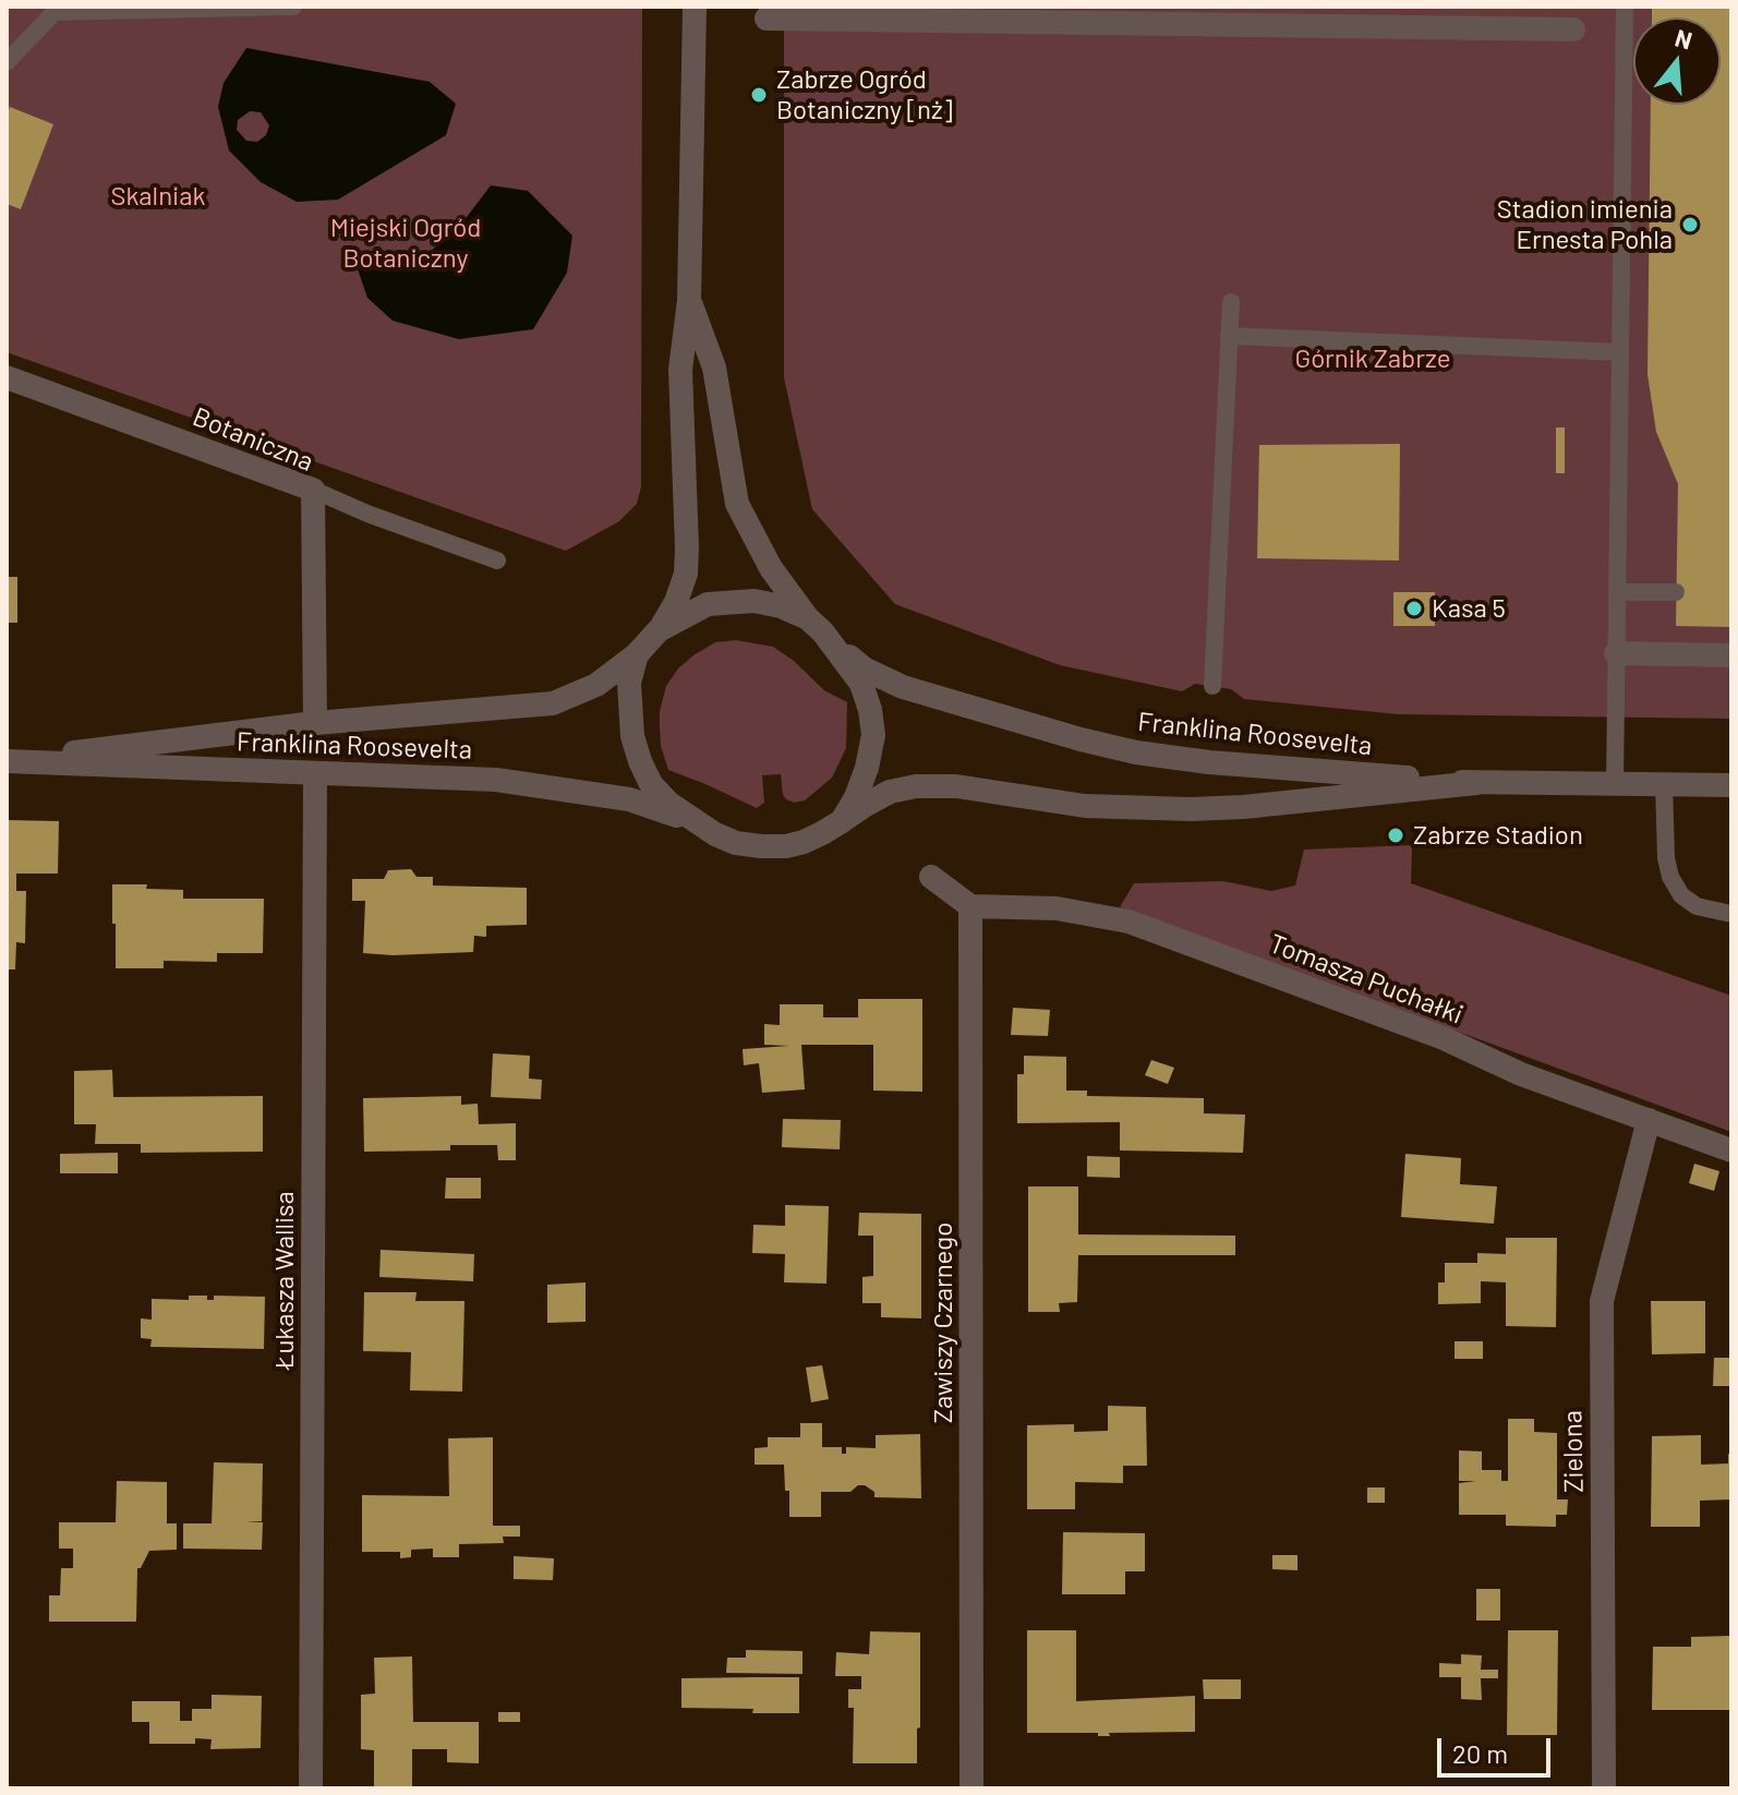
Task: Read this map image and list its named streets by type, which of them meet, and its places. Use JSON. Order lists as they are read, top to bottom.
{
  "streets": {
    "street": [
      "Botaniczna",
      "Franklina Roosevelta",
      "Tomasza Puchałki",
      "Łukasza Wallisa",
      "Zawiszy Czarnego",
      "Zielona"
    ]
  },
  "crossings": [
    ["Botaniczna", "Franklina Roosevelta"],
    ["Franklina Roosevelta", "Łukasza Wallisa"],
    ["Tomasza Puchałki", "Zawiszy Czarnego"],
    ["Tomasza Puchałki", "Zielona"]
  ],
  "parks": ["Skalniak", "Miejski Ogród Botaniczny", "Górnik Zabrze"],
  "places": [
    "Zabrze Ogród Botaniczny [nż]",
    "Stadion imienia Ernesta Pohla",
    "Kasa 5",
    "Zabrze Stadion"
  ],
  "scale_bar": "20 m",
  "north": "top"
}
